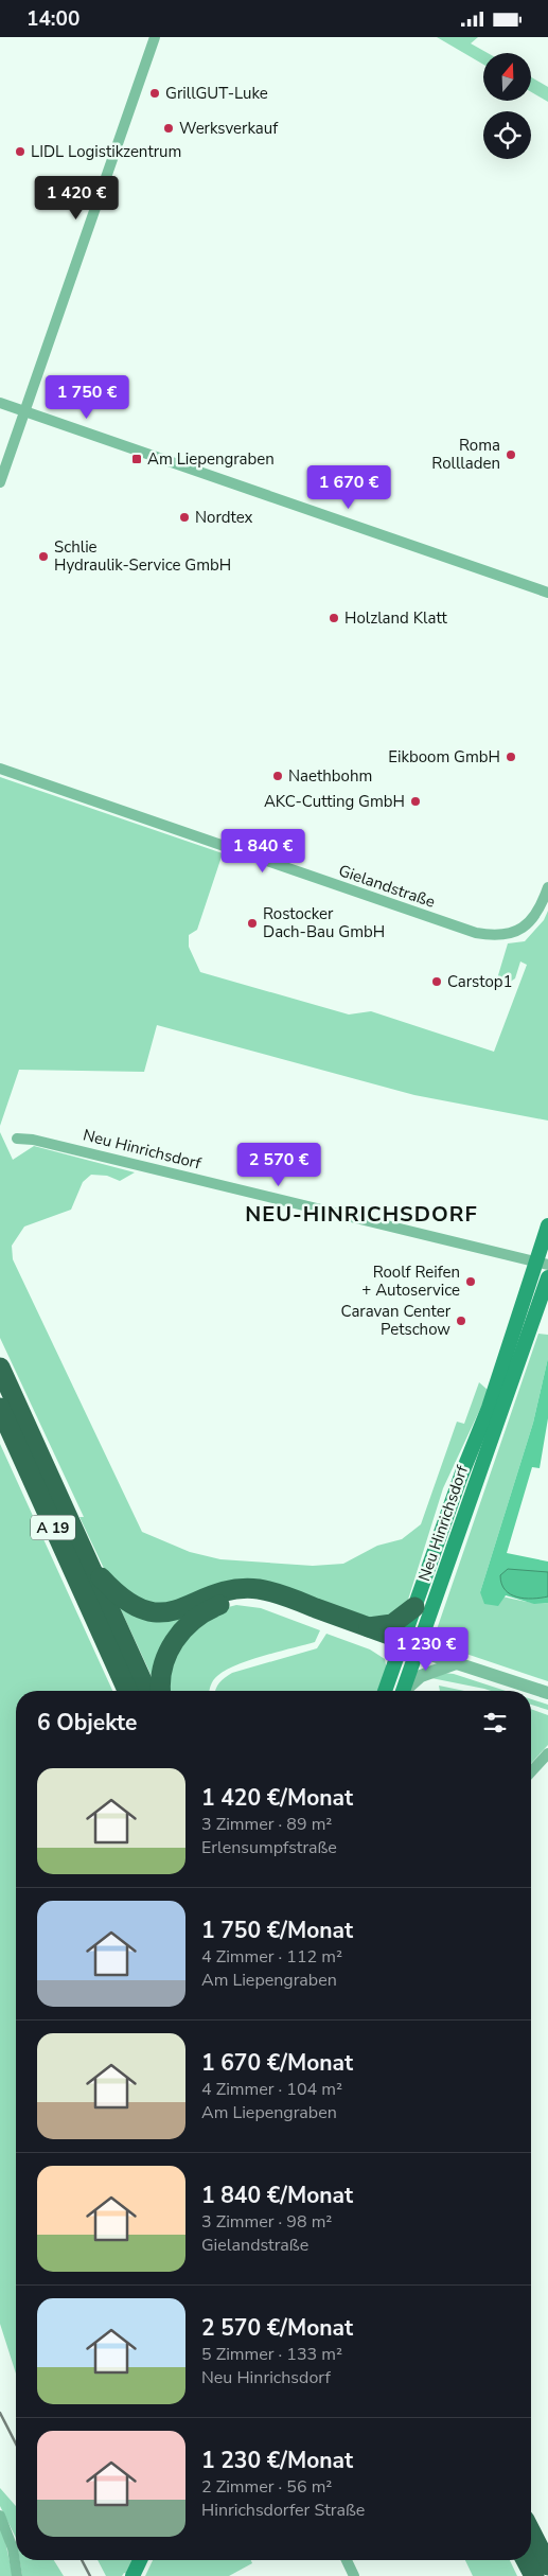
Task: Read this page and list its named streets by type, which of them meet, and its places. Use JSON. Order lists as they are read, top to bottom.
{
  "streets": {
    "highway": ["A 19"],
    "main road": ["Neu Hinrichsdorf"],
    "street": ["Gielandstraße"]
  },
  "districts": ["NEU-HINRICHSDORF"],
  "places": {
    "other": [
      "GrillGUT-Luke",
      "Werksverkauf",
      "LIDL Logistikzentrum",
      "Roma Rollladen",
      "Nordtex",
      "Schlie Hydraulik-Service GmbH",
      "Holzland Klatt",
      "Eikboom GmbH",
      "Naethbohm",
      "AKC-Cutting GmbH",
      "Rostocker Dach-Bau GmbH",
      "Carstop1",
      "Roolf Reifen + Autoservice",
      "Caravan Center Petschow"
    ],
    "transit": ["Am Liepengraben"]
  },
  "north": "top",
  "page": {
    "status": "14:00",
    "price": [
      "1 420 €",
      "1 750 €",
      "1 670 €",
      "1 840 €",
      "2 570 €",
      "1 230 €"
    ],
    "heading": "6 Objekte",
    "list": [
      {
        "name": "1 420 €/Monat",
        "note": "3 Zimmer · 89 m² · Erlensumpfstraße"
      },
      {
        "name": "1 750 €/Monat",
        "note": "4 Zimmer · 112 m² · Am Liepengraben"
      },
      {
        "name": "1 670 €/Monat",
        "note": "4 Zimmer · 104 m² · Am Liepengraben"
      },
      {
        "name": "1 840 €/Monat",
        "note": "3 Zimmer · 98 m² · Gielandstraße"
      },
      {
        "name": "2 570 €/Monat",
        "note": "5 Zimmer · 133 m² · Neu Hinrichsdorf"
      },
      {
        "name": "1 230 €/Monat",
        "note": "2 Zimmer · 56 m² · Hinrichsdorfer Straße"
      }
    ]
  }
}
